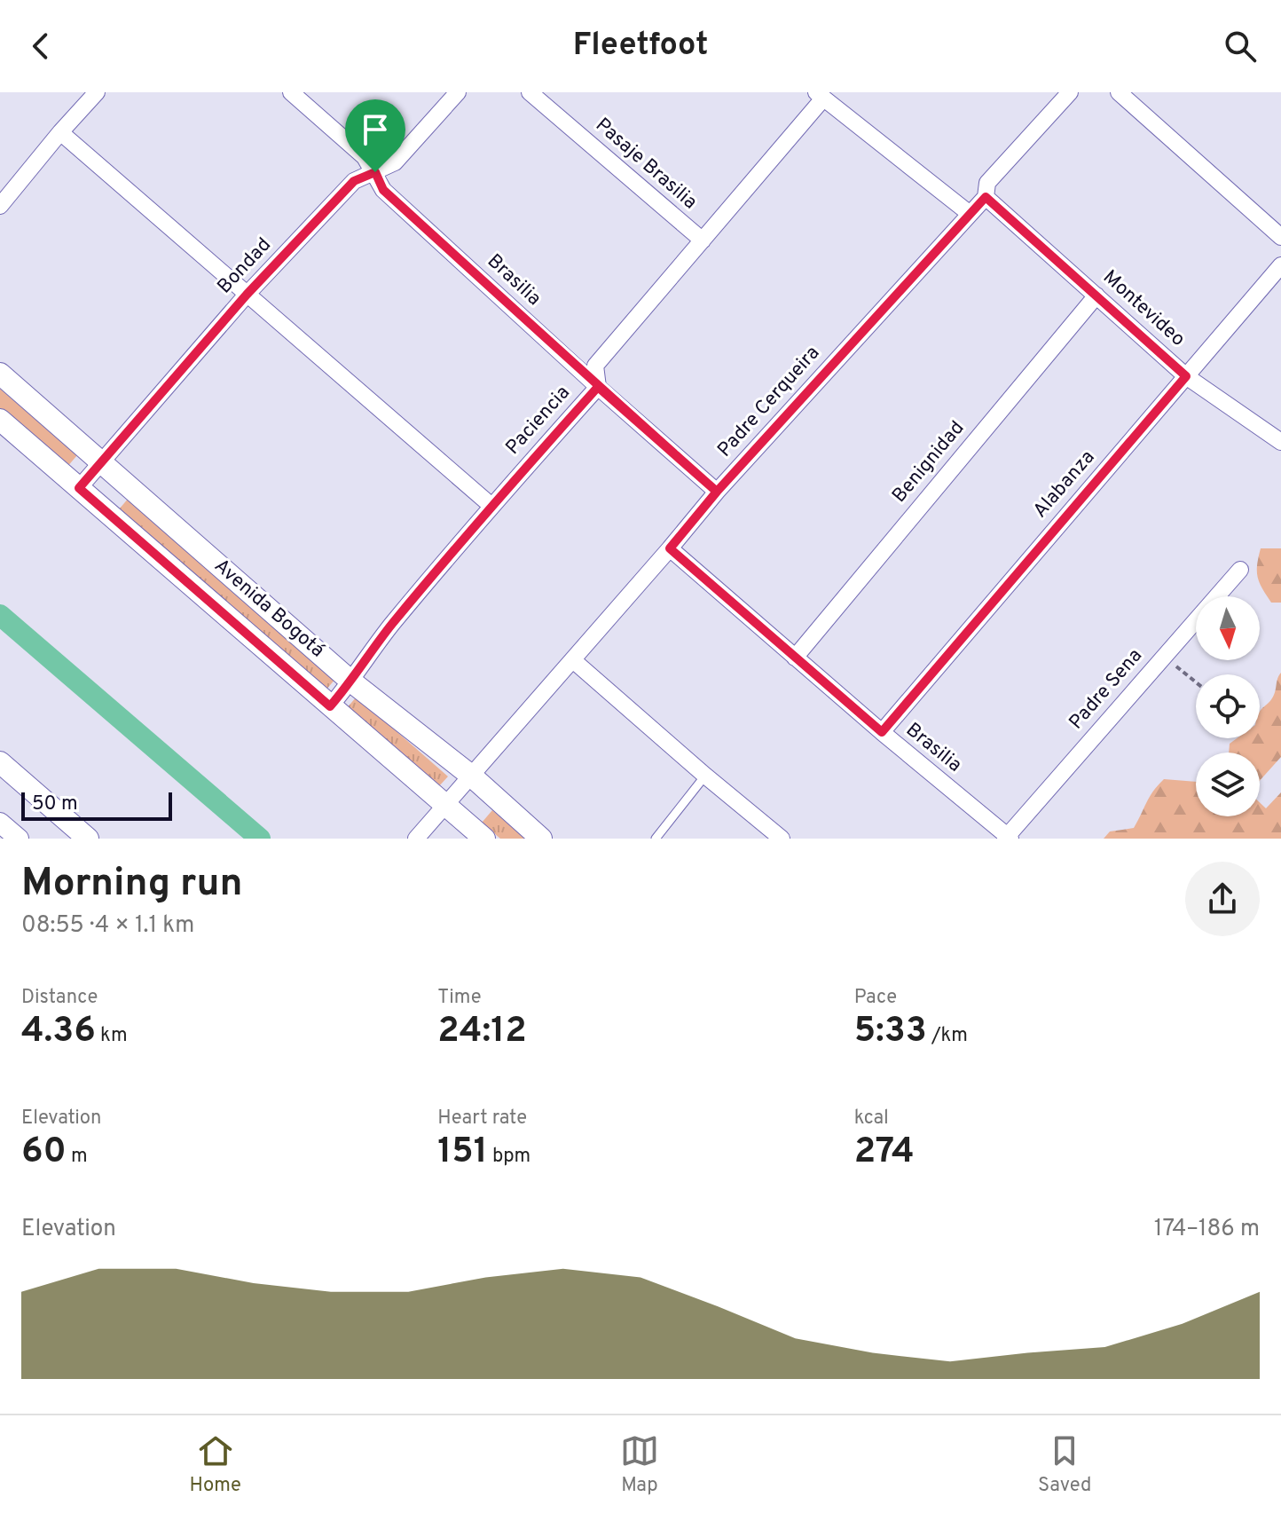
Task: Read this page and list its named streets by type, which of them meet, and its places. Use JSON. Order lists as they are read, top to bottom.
{
  "streets": {
    "main road": ["Avenida Bogotá"],
    "street": [
      "Pasaje Brasilia",
      "Bondad",
      "Brasilia",
      "Montevideo",
      "Padre Cerqueira",
      "Paciencia",
      "Benignidad",
      "Alabanza",
      "Padre Sena"
    ]
  },
  "crossings": [
    ["Pasaje Brasilia", "Paciencia"],
    ["Bondad", "Brasilia"],
    ["Bondad", "Avenida Bogotá"],
    ["Brasilia", "Padre Cerqueira"],
    ["Brasilia", "Paciencia"],
    ["Brasilia", "Benignidad"],
    ["Brasilia", "Alabanza"],
    ["Brasilia", "Padre Sena"],
    ["Montevideo", "Padre Cerqueira"],
    ["Montevideo", "Benignidad"],
    ["Montevideo", "Alabanza"],
    ["Padre Cerqueira", "Avenida Bogotá"],
    ["Paciencia", "Avenida Bogotá"]
  ],
  "scale_bar": "50 m",
  "north": "bottom",
  "page": {
    "header": "Fleetfoot",
    "scale": "50 m",
    "heading": ["Morning run", "08:55 · 4 × 1.1 km"],
    "stats": [
      ["Distance", "4.36 km"],
      ["Time", "24:12"],
      ["Pace", "5:33 /km"],
      ["Elevation", "60 m"],
      ["Heart rate", "151 bpm"],
      ["kcal", "274"]
    ],
    "chart": ["Elevation", "174–186 m"],
    "tabs": ["Home", "Map", "Saved"]
  }
}
